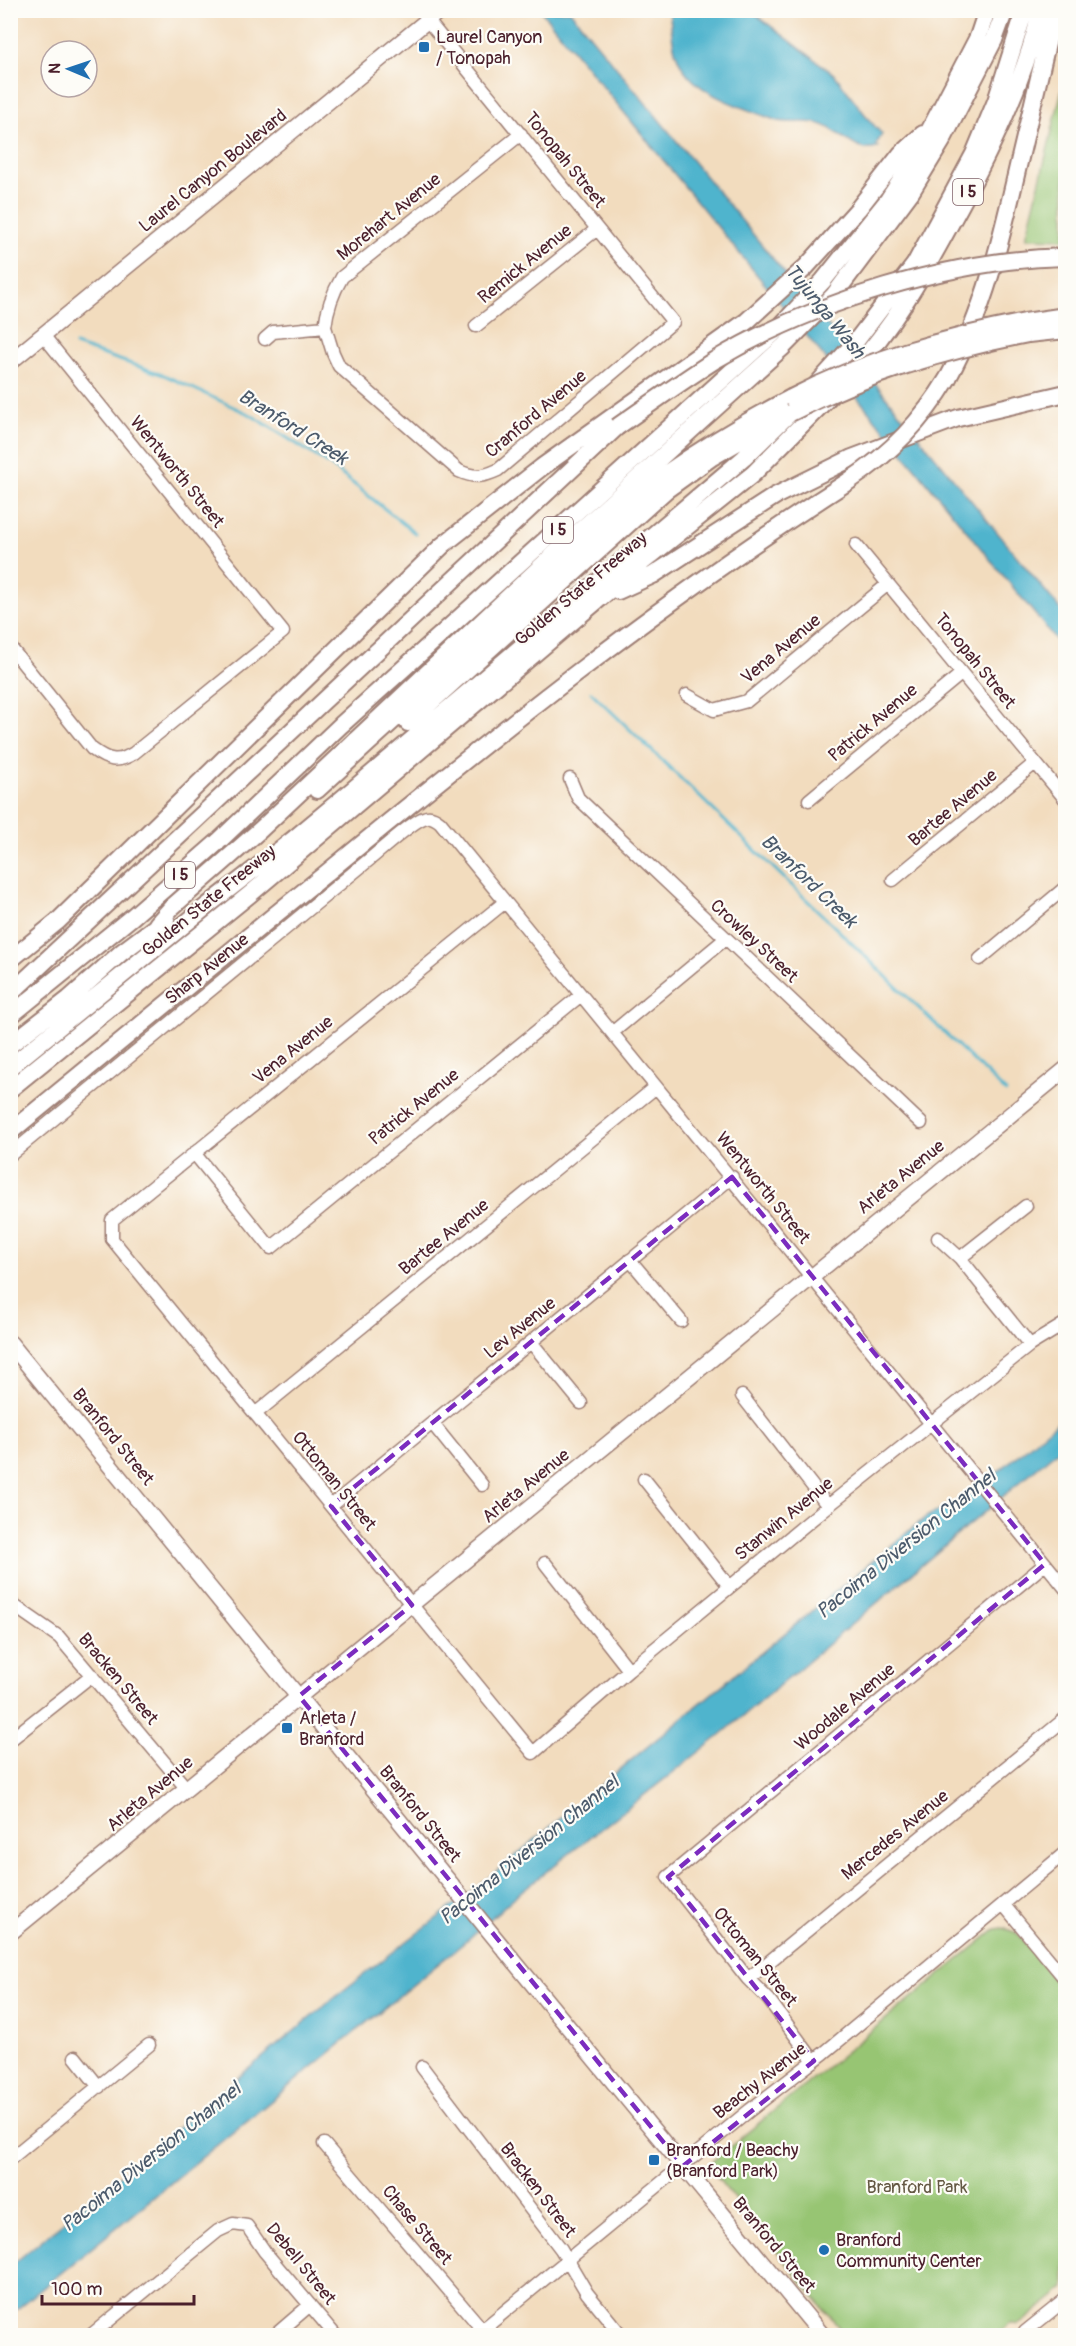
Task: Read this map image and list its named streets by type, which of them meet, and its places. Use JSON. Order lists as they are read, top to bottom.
{
  "streets": {
    "highway": ["I 5", "Golden State Freeway"],
    "main road": ["Laurel Canyon Boulevard", "Arleta Avenue", "Branford Street"],
    "street": [
      "Tonopah Street",
      "Morehart Avenue",
      "Remick Avenue",
      "Cranford Avenue",
      "Wentworth Street",
      "Vena Avenue",
      "Patrick Avenue",
      "Bartee Avenue",
      "Crowley Street",
      "Sharp Avenue",
      "Lev Avenue",
      "Ottoman Street",
      "Stanwin Avenue",
      "Bracken Street",
      "Woodale Avenue",
      "Mercedes Avenue",
      "Beachy Avenue",
      "Chase Street",
      "Debell Street"
    ]
  },
  "crossings": [
    ["Tonopah Street", "Laurel Canyon Boulevard"],
    ["Tonopah Street", "Morehart Avenue"],
    ["Tonopah Street", "Remick Avenue"],
    ["Tonopah Street", "Cranford Avenue"],
    ["Tonopah Street", "Vena Avenue"],
    ["Tonopah Street", "Patrick Avenue"],
    ["Tonopah Street", "Bartee Avenue"],
    ["Laurel Canyon Boulevard", "Wentworth Street"],
    ["Morehart Avenue", "Cranford Avenue"],
    ["Wentworth Street", "Vena Avenue"],
    ["Wentworth Street", "Patrick Avenue"],
    ["Wentworth Street", "Bartee Avenue"],
    ["Wentworth Street", "Sharp Avenue"],
    ["Wentworth Street", "Arleta Avenue"],
    ["Wentworth Street", "Lev Avenue"],
    ["Wentworth Street", "Stanwin Avenue"],
    ["Wentworth Street", "Woodale Avenue"],
    ["Vena Avenue", "Patrick Avenue"],
    ["Vena Avenue", "Ottoman Street"],
    ["Bartee Avenue", "Ottoman Street"],
    ["Arleta Avenue", "Branford Street"],
    ["Arleta Avenue", "Ottoman Street"],
    ["Arleta Avenue", "Bracken Street"],
    ["Lev Avenue", "Ottoman Street"],
    ["Branford Street", "Beachy Avenue"],
    ["Ottoman Street", "Stanwin Avenue"],
    ["Ottoman Street", "Woodale Avenue"],
    ["Ottoman Street", "Mercedes Avenue"],
    ["Ottoman Street", "Beachy Avenue"],
    ["Bracken Street", "Beachy Avenue"],
    ["Beachy Avenue", "Chase Street"]
  ],
  "water": ["Tujunga Wash", "Branford Creek", "Pacoima Diversion Channel"],
  "parks": ["Branford Park"],
  "places": {
    "transit": ["Laurel Canyon / Tonopah", "Arleta / Branford", "Branford / Beachy (Branford Park)"],
    "other": ["Branford Community Center"]
  },
  "scale_bar": "100 m",
  "north": "left"
}
